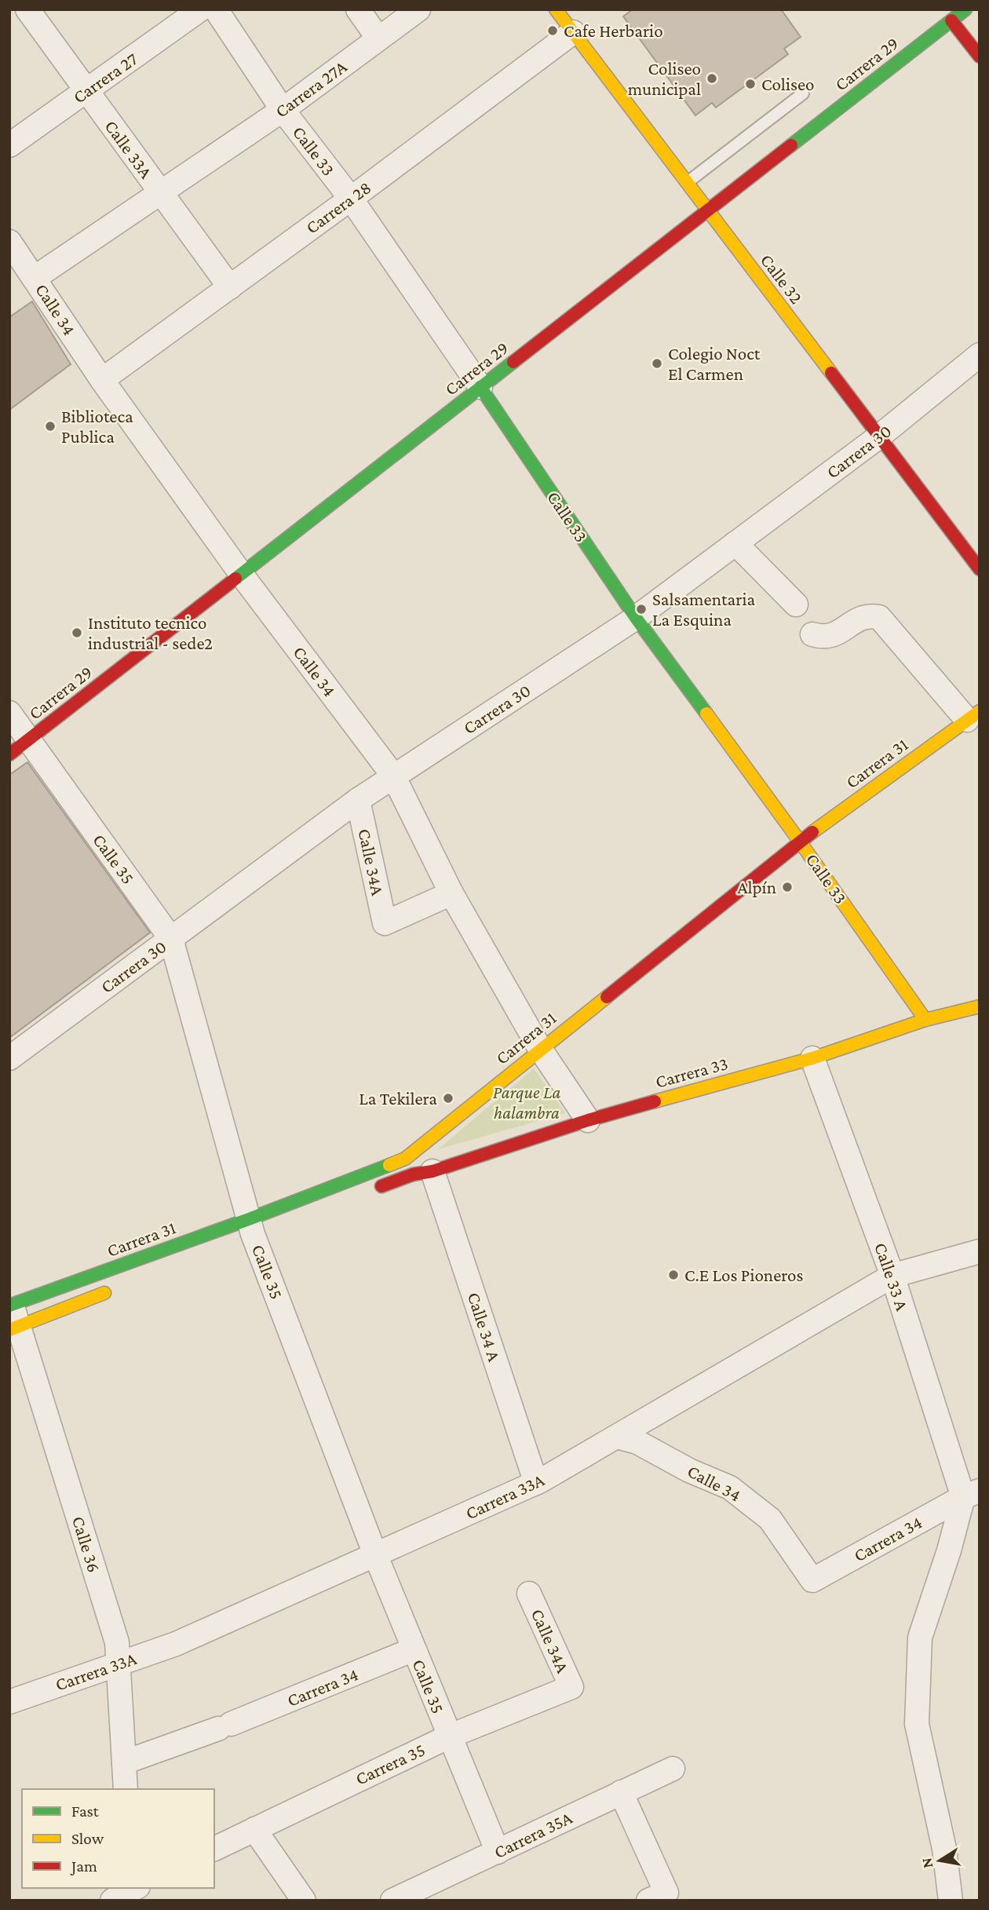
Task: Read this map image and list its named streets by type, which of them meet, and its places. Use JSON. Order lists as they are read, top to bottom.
{
  "streets": {
    "street": [
      "Carrera 29",
      "Carrera 27",
      "Carrera 27A",
      "Calle 33A",
      "Calle 33",
      "Carrera 28",
      "Calle 32",
      "Calle 34",
      "Carrera 30",
      "Carrera 31",
      "Calle 35",
      "Calle 34A",
      "Carrera 33",
      "Calle 33 A",
      "Calle 34 A",
      "Carrera 33A",
      "Carrera 34",
      "Calle 36",
      "Carrera 35",
      "Carrera 35A"
    ]
  },
  "crossings": [
    ["Carrera 29", "Calle 33"],
    ["Carrera 29", "Calle 32"],
    ["Carrera 29", "Calle 34"],
    ["Carrera 29", "Calle 35"],
    ["Carrera 27", "Calle 33A"],
    ["Carrera 27A", "Calle 33A"],
    ["Carrera 27A", "Calle 33"],
    ["Carrera 27A", "Calle 34"],
    ["Calle 33A", "Carrera 28"],
    ["Calle 33", "Carrera 28"],
    ["Calle 33", "Carrera 30"],
    ["Calle 33", "Carrera 31"],
    ["Calle 33", "Carrera 33"],
    ["Carrera 28", "Calle 32"],
    ["Carrera 28", "Calle 34"],
    ["Calle 32", "Carrera 30"],
    ["Calle 34", "Carrera 30"],
    ["Calle 34", "Carrera 31"],
    ["Calle 34", "Calle 34A"],
    ["Calle 34", "Carrera 33"],
    ["Calle 34", "Carrera 33A"],
    ["Calle 34", "Carrera 34"],
    ["Carrera 30", "Calle 35"],
    ["Carrera 30", "Calle 34A"],
    ["Carrera 31", "Calle 35"],
    ["Carrera 31", "Calle 36"],
    ["Calle 35", "Carrera 33A"],
    ["Calle 35", "Carrera 34"],
    ["Calle 35", "Carrera 35"],
    ["Calle 35", "Carrera 35A"],
    ["Calle 34A", "Carrera 35"],
    ["Carrera 33", "Calle 33 A"],
    ["Carrera 33", "Calle 34 A"],
    ["Calle 33 A", "Carrera 33A"],
    ["Calle 33 A", "Carrera 34"],
    ["Calle 34 A", "Carrera 33A"],
    ["Carrera 33A", "Calle 36"],
    ["Carrera 34", "Calle 36"]
  ],
  "parks": ["Parque La halambra"],
  "places": [
    "Cafe Herbario",
    "Coliseo municipal",
    "Coliseo",
    "Colegio Noct El Carmen",
    "Biblioteca Publica",
    "Salsamentaria La Esquina",
    "Instituto tecnico industrial - sede2",
    "Alpín",
    "La Tekilera",
    "C.E Los Pioneros"
  ],
  "legend": ["Fast", "Slow", "Jam"],
  "north": "left"
}
